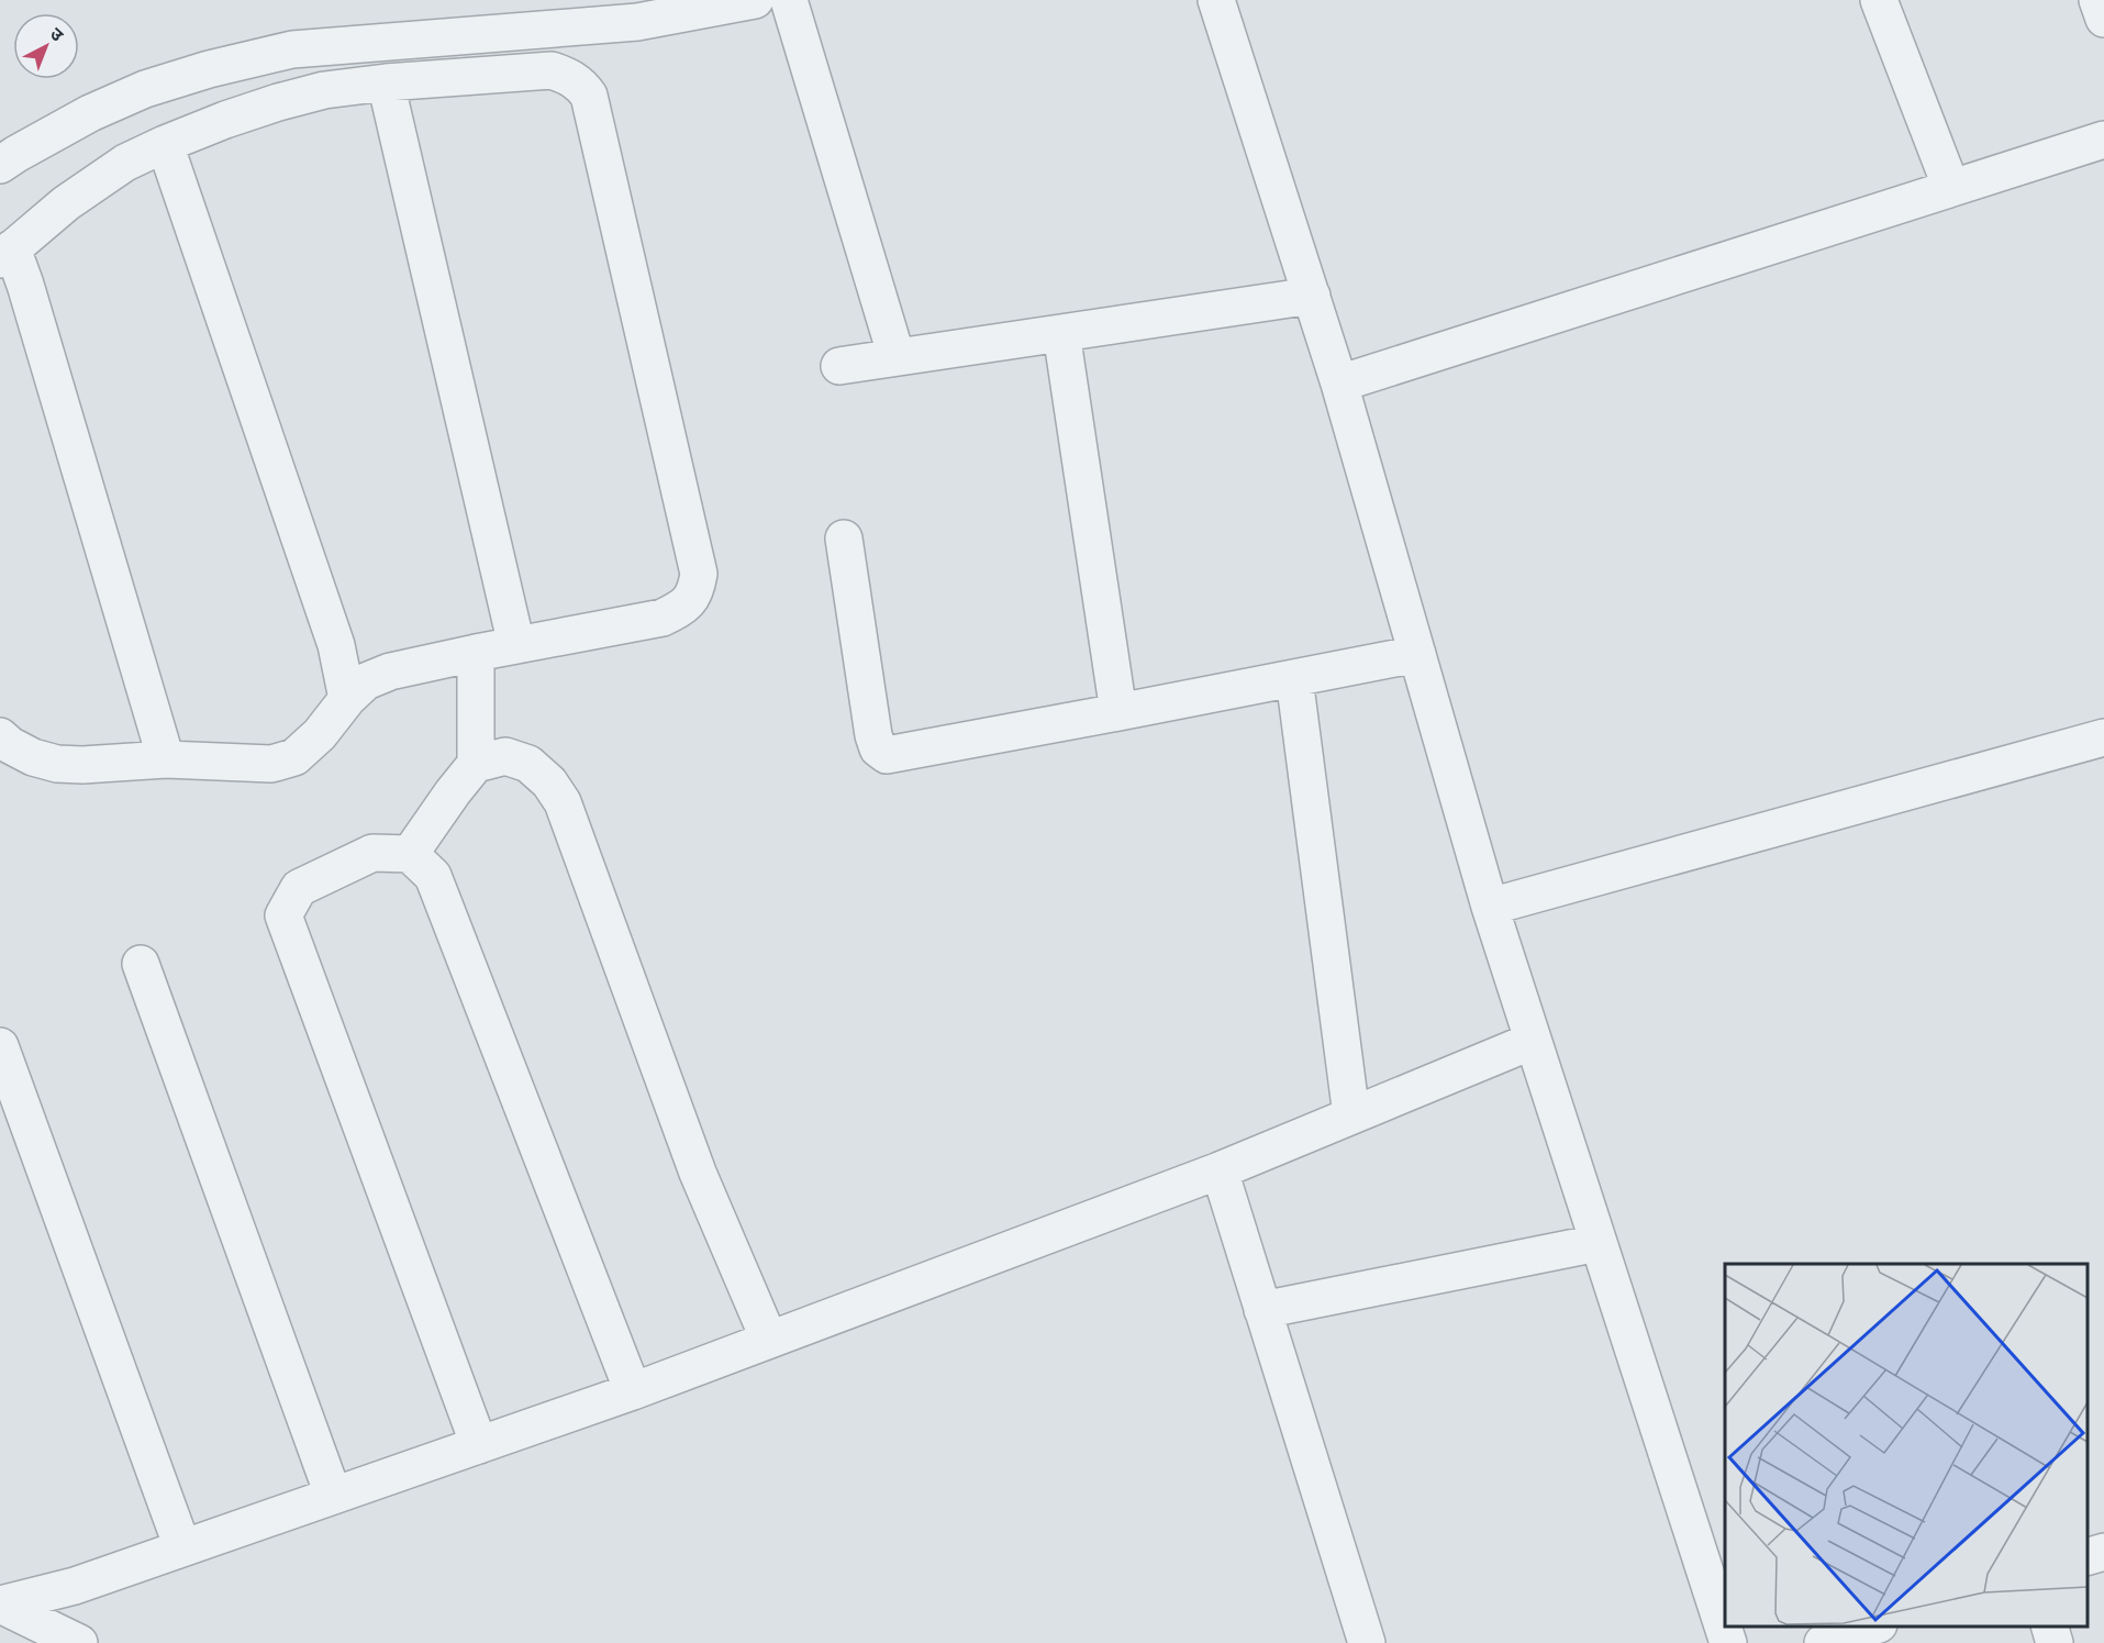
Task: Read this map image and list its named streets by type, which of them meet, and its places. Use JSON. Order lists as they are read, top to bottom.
{
  "north": "top right"
}
